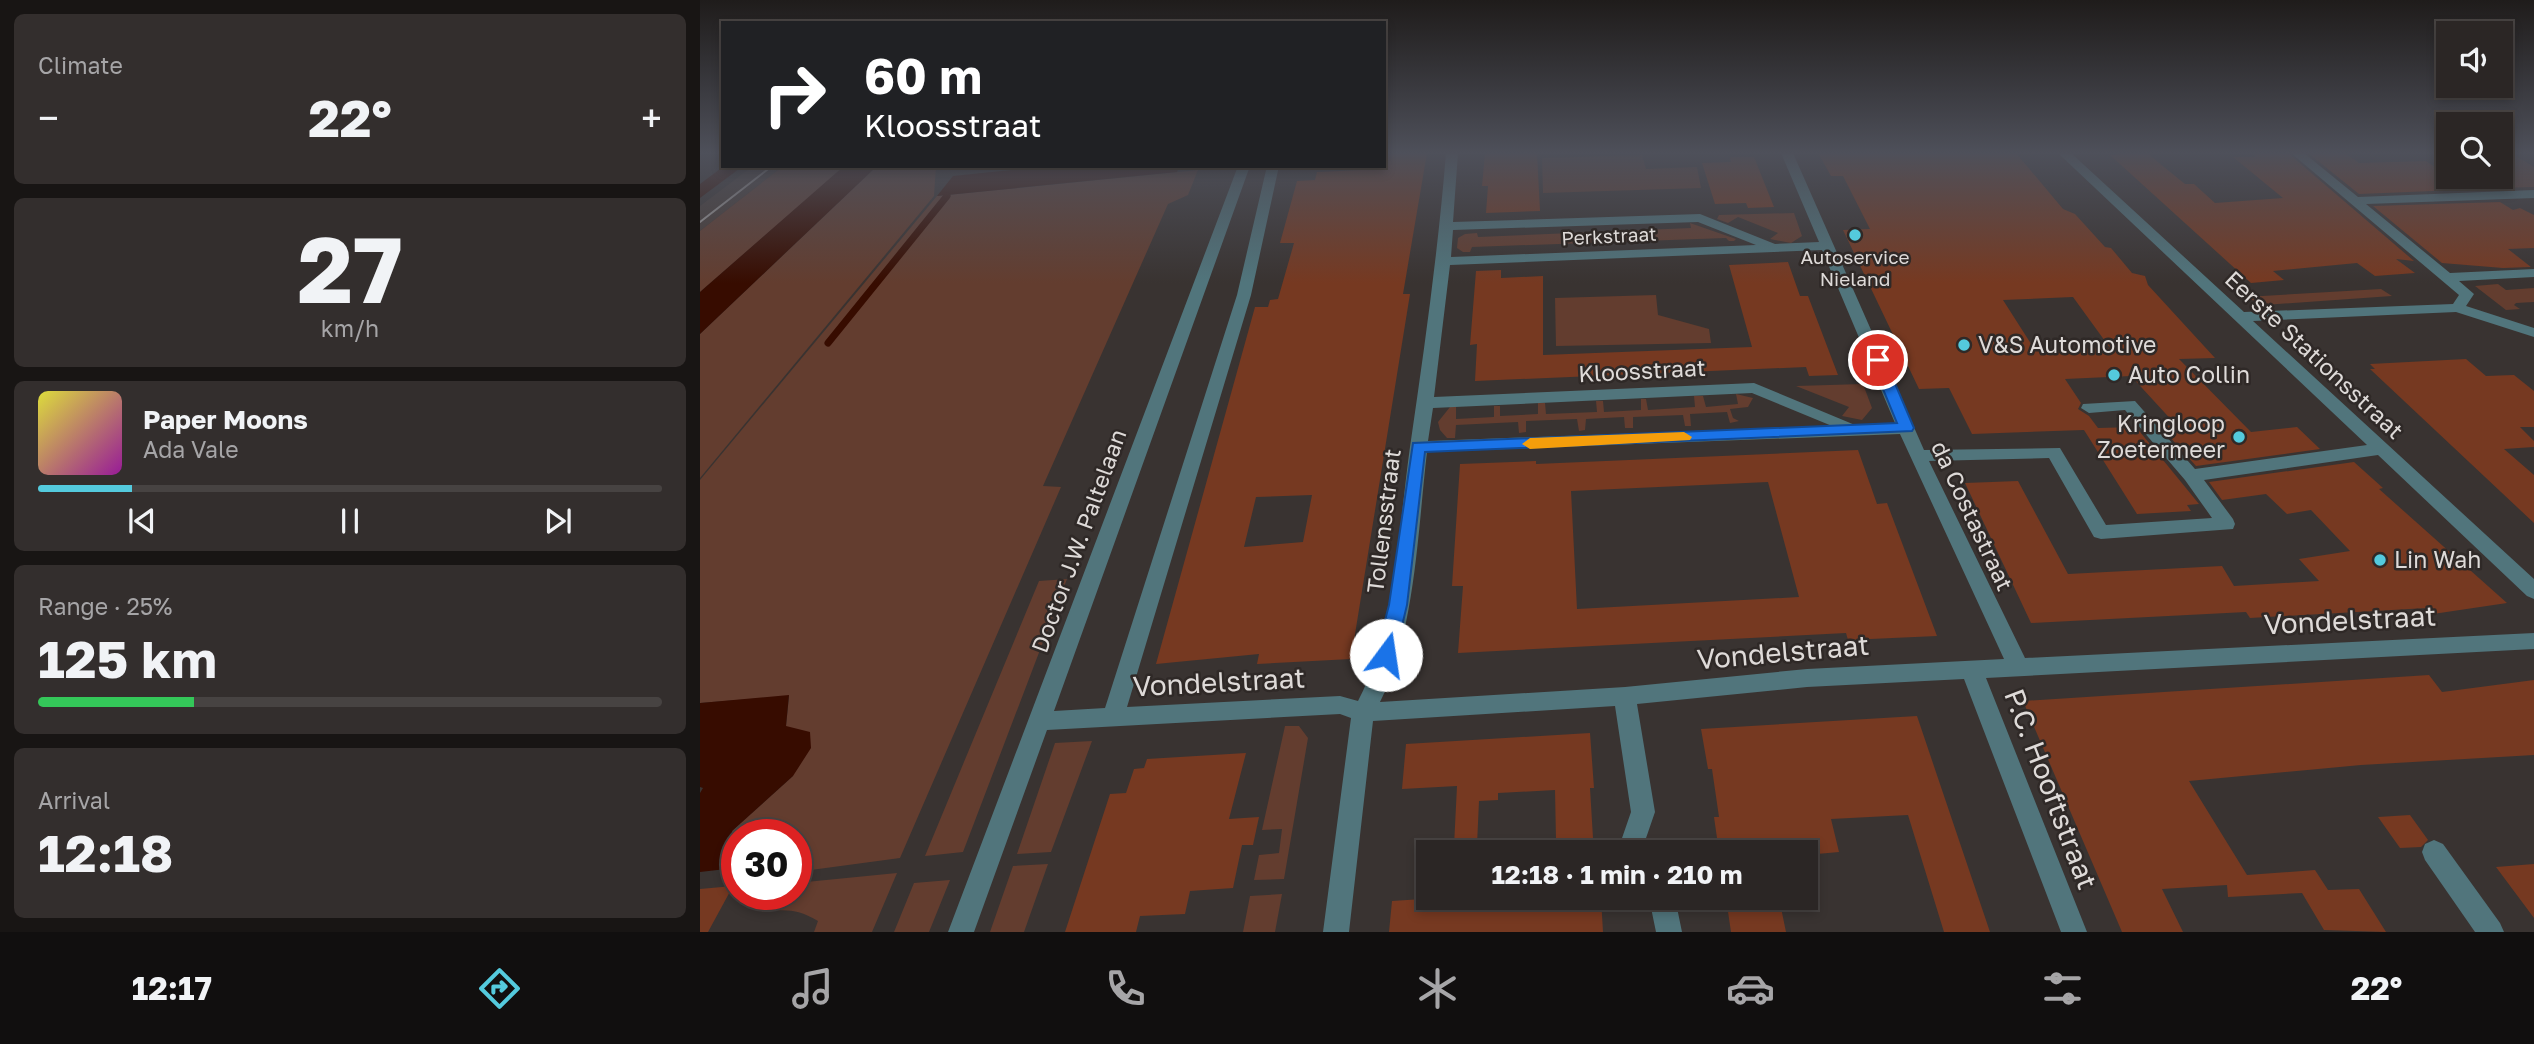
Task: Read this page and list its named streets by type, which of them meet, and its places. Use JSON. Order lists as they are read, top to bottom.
{
  "streets": {
    "street": [
      "Perkstraat",
      "Eerste Stationsstraat",
      "Kloosstraat",
      "da Costastraat",
      "Tollensstraat",
      "Doctor J.W. Paltelaan",
      "Vondelstraat",
      "P.C. Hooftstraat"
    ]
  },
  "crossings": [
    ["Perkstraat", "da Costastraat"],
    ["Perkstraat", "Tollensstraat"],
    ["Kloosstraat", "da Costastraat"],
    ["Kloosstraat", "Tollensstraat"],
    ["da Costastraat", "Vondelstraat"],
    ["Tollensstraat", "Vondelstraat"],
    ["Doctor J.W. Paltelaan", "Vondelstraat"],
    ["Vondelstraat", "P.C. Hooftstraat"]
  ],
  "places": [
    "Autoservice Nieland",
    "V&S Automotive",
    "Auto Collin",
    "Kringloop Zoetermeer",
    "Lin Wah"
  ],
  "page": {
    "tile": [
      "Climate",
      ["27", "km/h"],
      ["Range · 25%", "125 km"],
      ["Arrival", "12:18"]
    ],
    "turn": ["60 m", "Kloosstraat"],
    "heat": ["−", "22°", "+"],
    "song": ["Paper Moons", "Ada Vale"],
    "limit": "30",
    "trip": "12:18 · 1 min · 210 m",
    "tabs": ["12:17", "22°"]
  }
}
